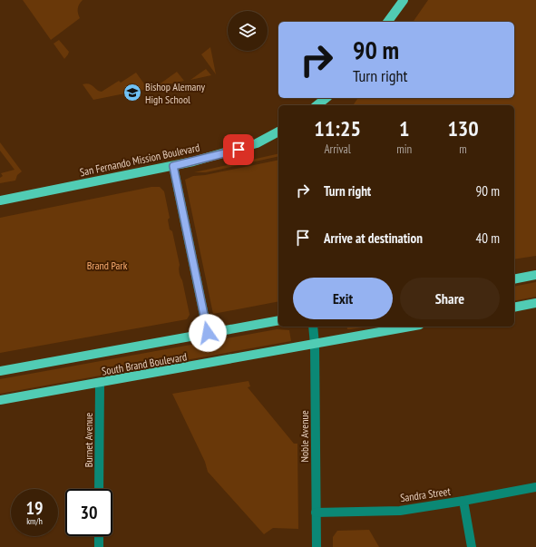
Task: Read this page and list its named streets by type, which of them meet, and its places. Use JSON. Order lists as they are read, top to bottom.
{
  "streets": {
    "main road": ["San Fernando Mission Boulevard", "South Brand Boulevard"],
    "street": ["Noble Avenue", "Burnet Avenue", "Sandra Street"]
  },
  "crossings": [
    ["South Brand Boulevard", "Noble Avenue"],
    ["South Brand Boulevard", "Burnet Avenue"],
    ["Noble Avenue", "Sandra Street"]
  ],
  "parks": ["Brand Park"],
  "places": {
    "school or university": ["Bishop Alemany High School"]
  },
  "page": {
    "turn": ["90 m", "Turn right"],
    "eta": [
      "11:25",
      "Arrival",
      "1",
      "min",
      "130",
      "m"
    ],
    "list": [
      {
        "name": "Turn right",
        "value": "90 m"
      },
      {
        "name": "Arrive at destination",
        "value": "40 m"
      }
    ],
    "buttons": ["Exit", "Share"],
    "speed": "19 km/h",
    "limit": "30"
  }
}
